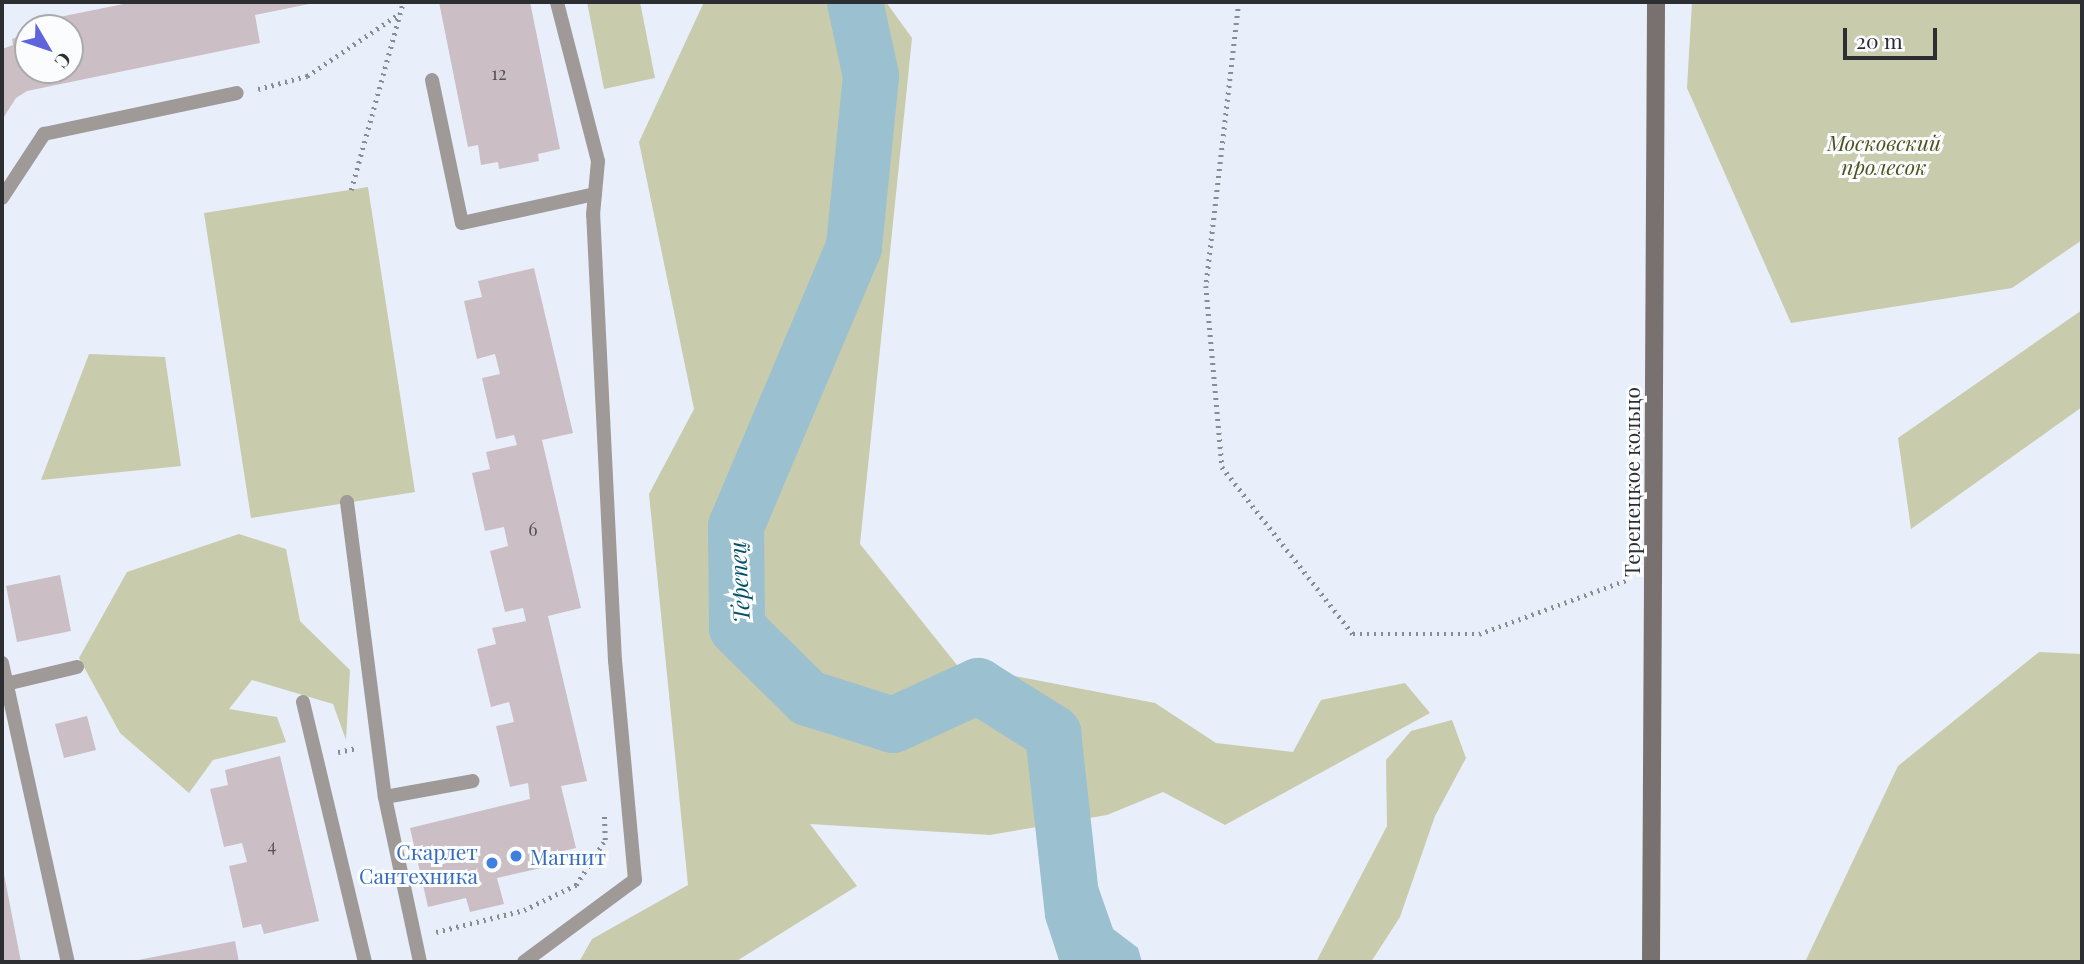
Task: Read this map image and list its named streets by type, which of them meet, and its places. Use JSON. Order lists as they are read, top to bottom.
{
  "streets": {
    "street": ["Терепецкое кольцо"]
  },
  "water": ["Терепец"],
  "parks": ["Московский пролесок"],
  "places": ["Магнит", "Скарлет Сантехника"],
  "house_numbers": ["12", "6", "4"],
  "scale_bar": "20 m",
  "north": "bottom right"
}
